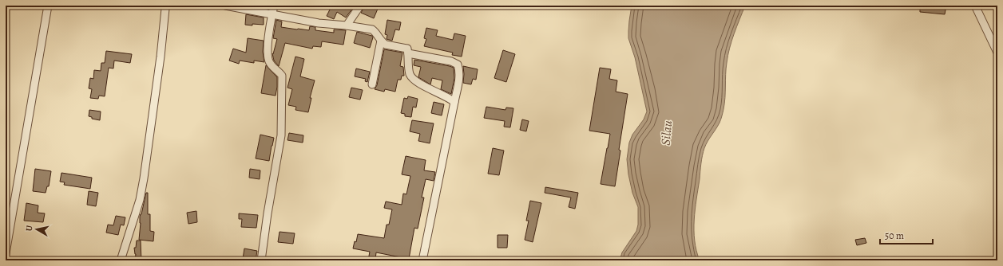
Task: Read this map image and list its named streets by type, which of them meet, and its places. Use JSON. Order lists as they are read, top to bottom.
{
  "water": ["Silau"],
  "scale_bar": "50 m",
  "north": "left"
}
